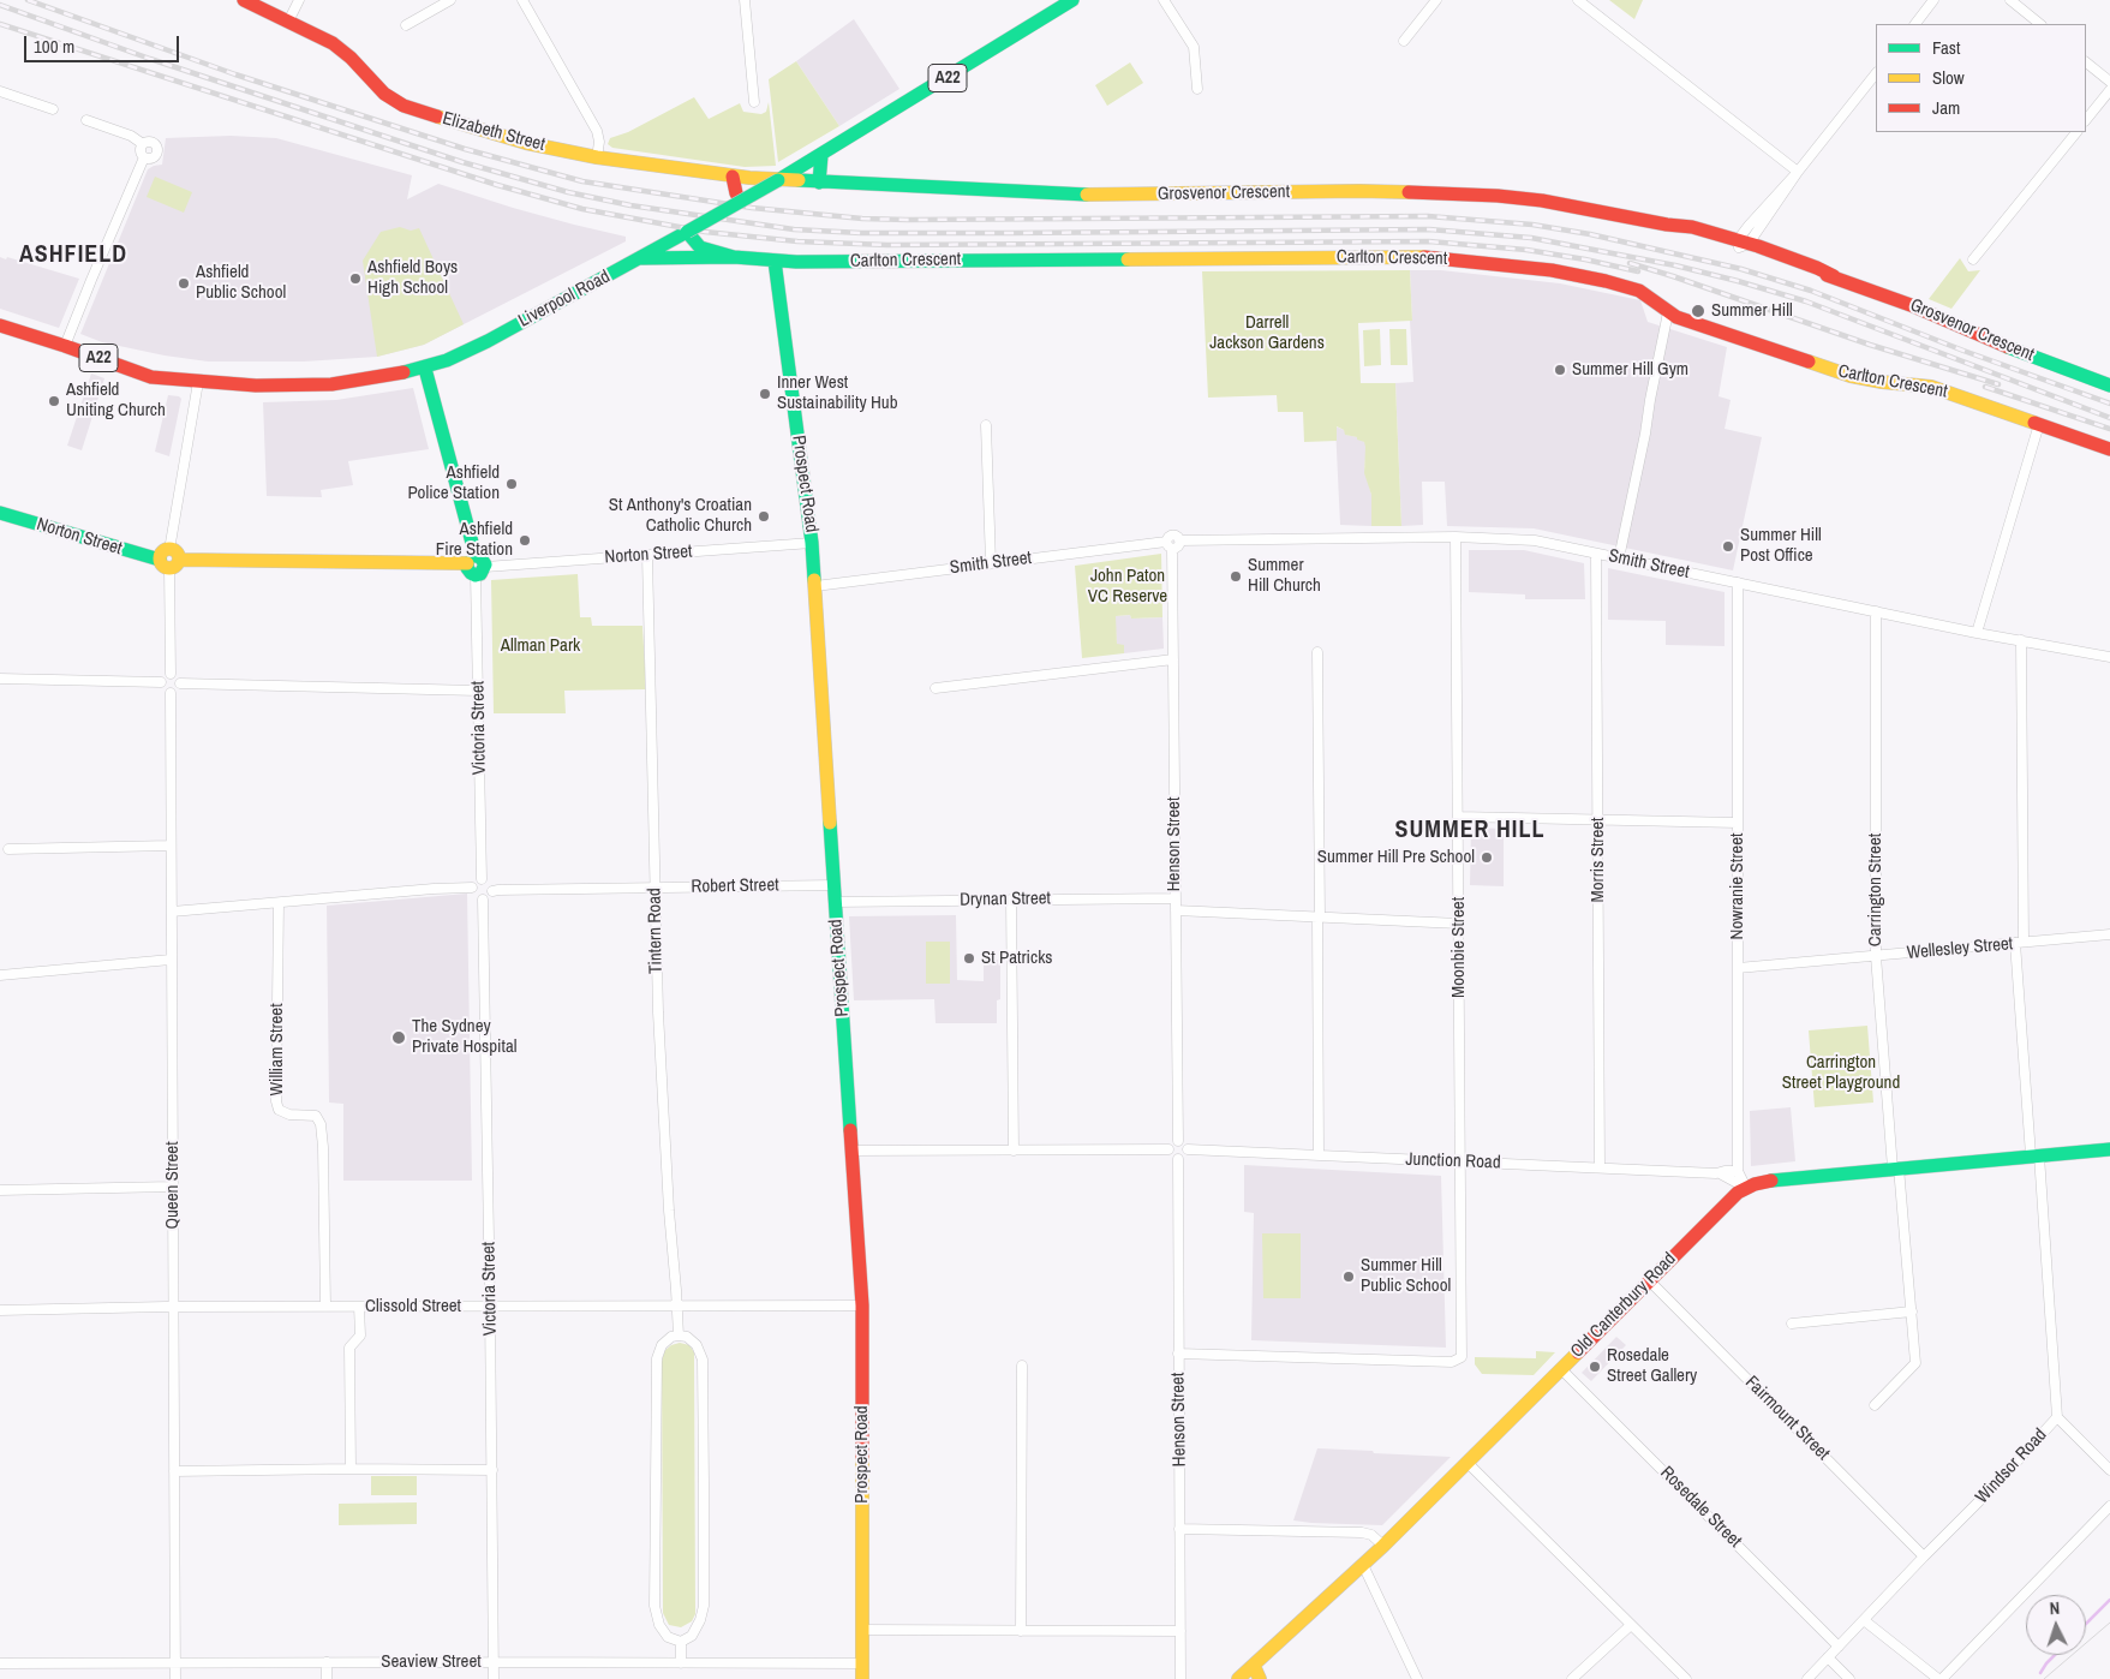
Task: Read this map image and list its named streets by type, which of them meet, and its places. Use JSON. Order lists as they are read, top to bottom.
{
  "streets": {
    "main road": [
      "A22",
      "Elizabeth Street",
      "Grosvenor Crescent",
      "Carlton Crescent",
      "Liverpool Road",
      "Prospect Road",
      "Norton Street",
      "Victoria Street",
      "Old Canterbury Road"
    ],
    "street": [
      "Smith Street",
      "Henson Street",
      "Morris Street",
      "Robert Street",
      "Nowranie Street",
      "Carrington Street",
      "Drynan Street",
      "Tintern Road",
      "Moonbie Street",
      "Wellesley Street",
      "William Street",
      "Junction Road",
      "Queen Street",
      "Clissold Street",
      "Fairmount Street",
      "Windsor Road",
      "Rosedale Street",
      "Seaview Street"
    ]
  },
  "crossings": [
    ["Elizabeth Street", "Grosvenor Crescent"],
    ["Elizabeth Street", "Liverpool Road"],
    ["Grosvenor Crescent", "Liverpool Road"],
    ["Carlton Crescent", "Liverpool Road"],
    ["Carlton Crescent", "Prospect Road"],
    ["Liverpool Road", "Victoria Street"],
    ["Prospect Road", "Norton Street"],
    ["Prospect Road", "Smith Street"],
    ["Prospect Road", "Robert Street"],
    ["Prospect Road", "Drynan Street"],
    ["Prospect Road", "Clissold Street"],
    ["Prospect Road", "Seaview Street"],
    ["Norton Street", "Victoria Street"],
    ["Norton Street", "Tintern Road"],
    ["Smith Street", "Henson Street"],
    ["Smith Street", "Morris Street"],
    ["Smith Street", "Nowranie Street"],
    ["Smith Street", "Carrington Street"],
    ["Smith Street", "Moonbie Street"],
    ["Smith Street", "Windsor Road"],
    ["Victoria Street", "Robert Street"],
    ["Victoria Street", "Clissold Street"],
    ["Victoria Street", "Seaview Street"],
    ["Henson Street", "Drynan Street"],
    ["Henson Street", "Moonbie Street"],
    ["Henson Street", "Junction Road"],
    ["Morris Street", "Junction Road"],
    ["Robert Street", "Tintern Road"],
    ["Nowranie Street", "Wellesley Street"],
    ["Nowranie Street", "Junction Road"],
    ["Nowranie Street", "Old Canterbury Road"],
    ["Carrington Street", "Wellesley Street"],
    ["Carrington Street", "Old Canterbury Road"],
    ["Tintern Road", "Clissold Street"],
    ["Moonbie Street", "Junction Road"],
    ["Wellesley Street", "Windsor Road"],
    ["William Street", "Clissold Street"],
    ["Junction Road", "Old Canterbury Road"],
    ["Queen Street", "Clissold Street"],
    ["Queen Street", "Seaview Street"],
    ["Old Canterbury Road", "Fairmount Street"],
    ["Old Canterbury Road", "Windsor Road"],
    ["Old Canterbury Road", "Rosedale Street"],
    ["Fairmount Street", "Windsor Road"],
    ["Windsor Road", "Rosedale Street"]
  ],
  "districts": ["ASHFIELD", "SUMMER HILL"],
  "parks": [
    "Darrell Jackson Gardens",
    "John Paton VC Reserve",
    "Allman Park",
    "Carrington Street Playground"
  ],
  "places": [
    "Ashfield Boys High School",
    "Ashfield Public School",
    "Summer Hill",
    "Summer Hill Gym",
    "Inner West Sustainability Hub",
    "Ashfield Uniting Church",
    "Ashfield Police Station",
    "St Anthony's Croatian Catholic Church",
    "Ashfield Fire Station",
    "Summer Hill Post Office",
    "Summer Hill Church",
    "Summer Hill Pre School",
    "St Patricks",
    "The Sydney Private Hospital",
    "Summer Hill Public School",
    "Rosedale Street Gallery"
  ],
  "legend": ["Fast", "Slow", "Jam"],
  "scale_bar": "100 m",
  "north": "top"
}
